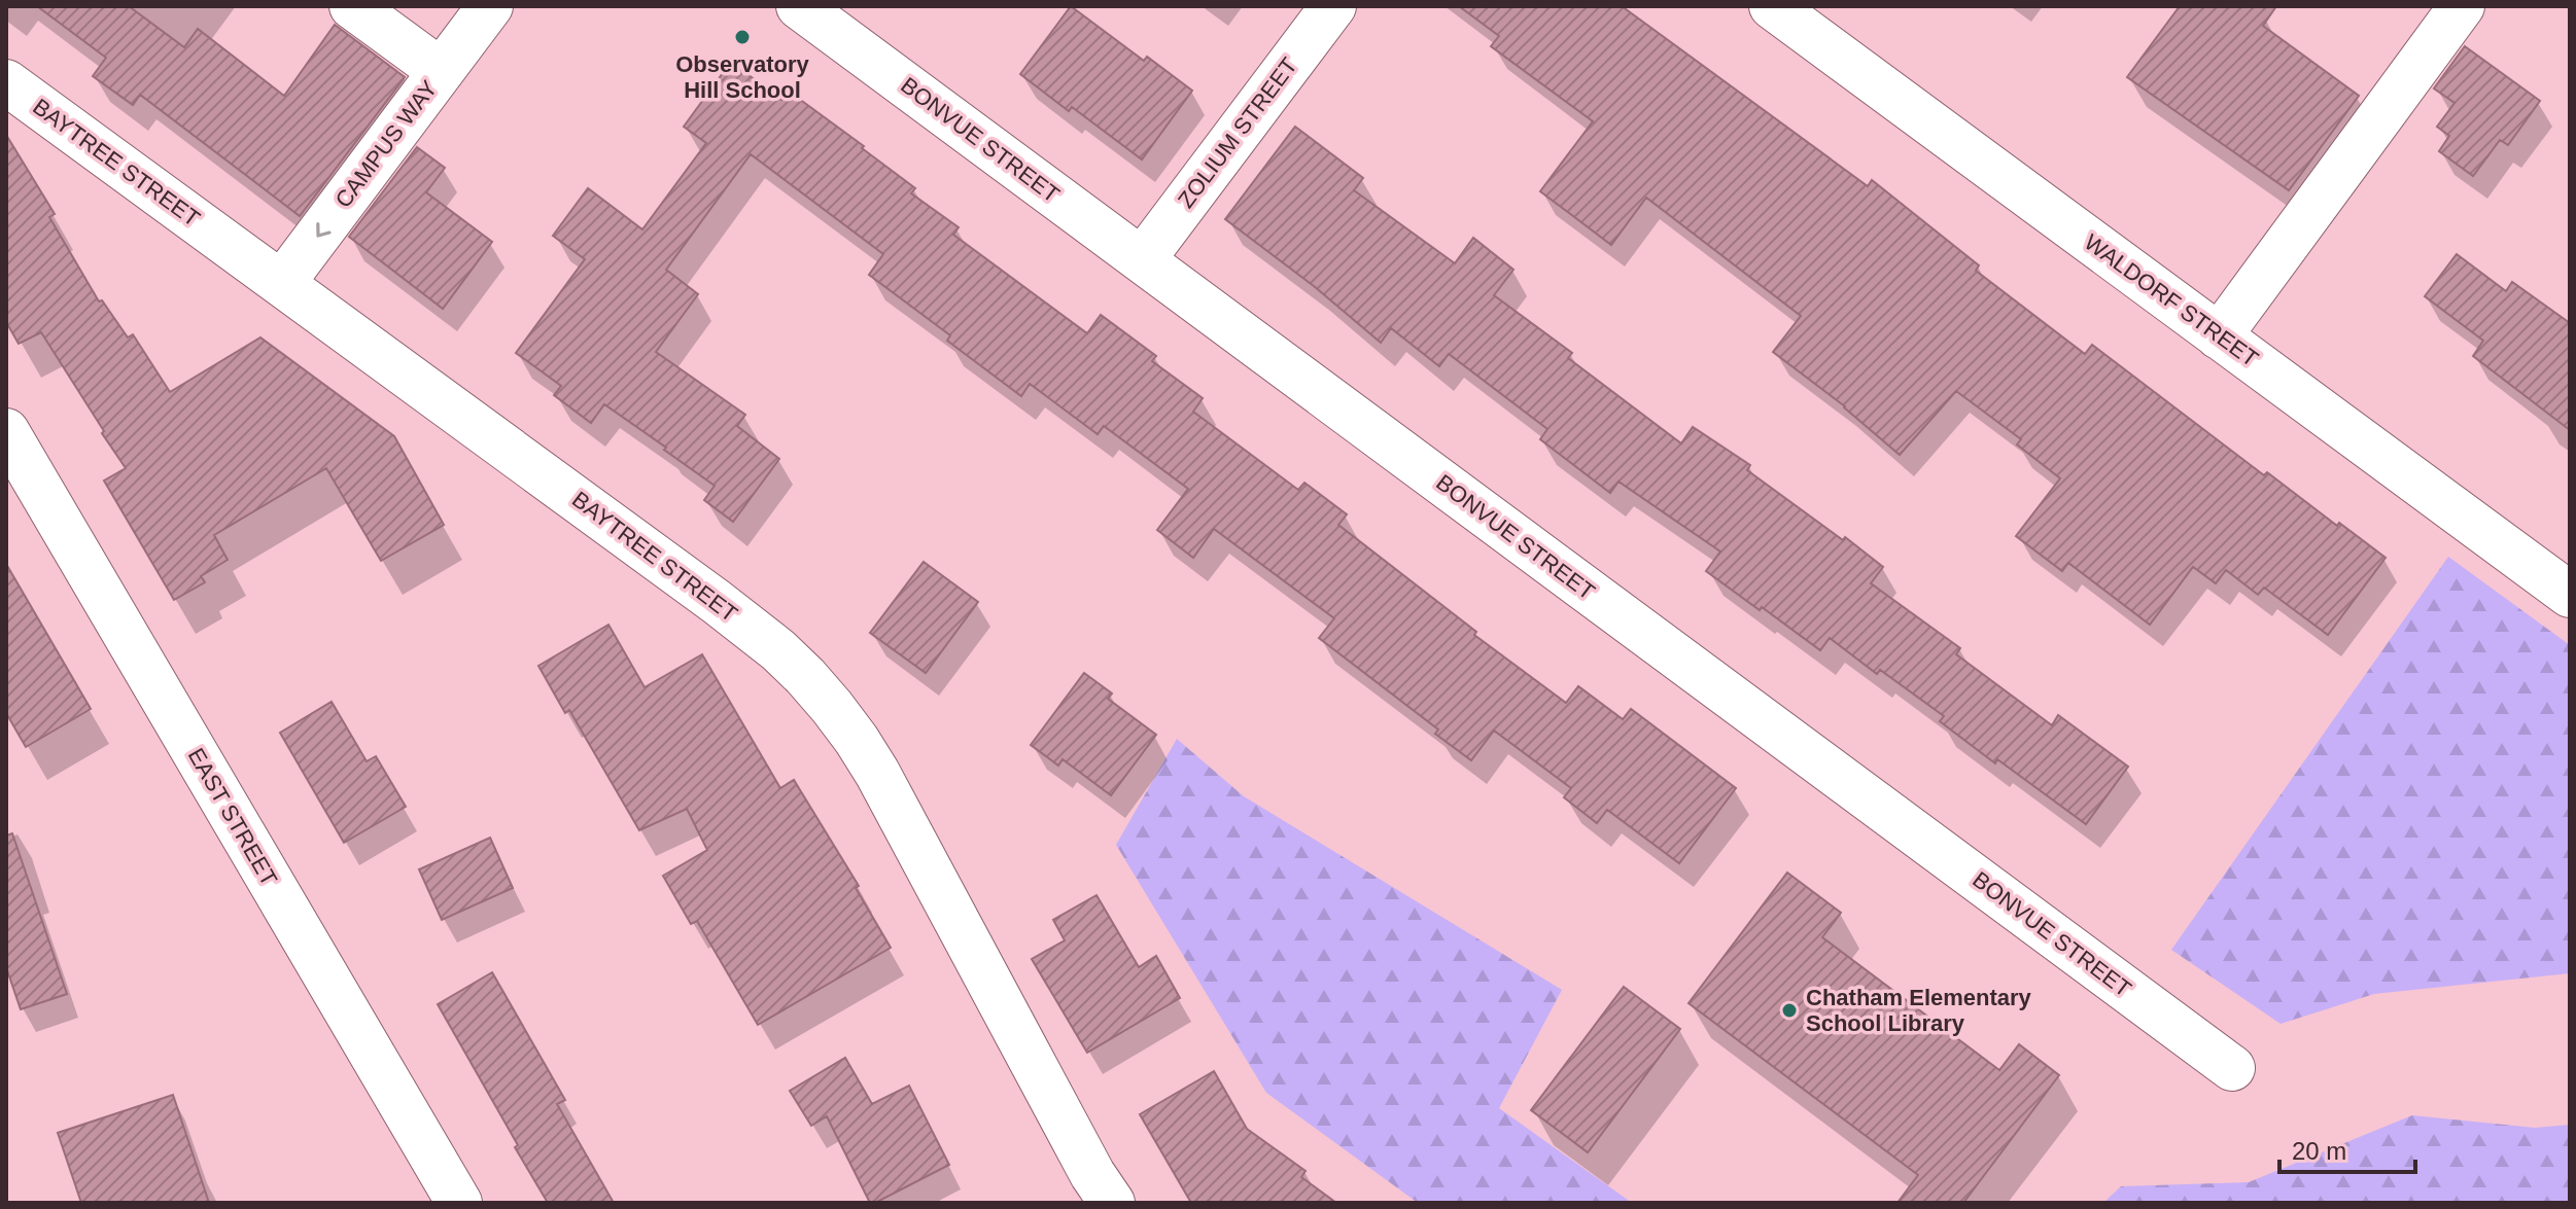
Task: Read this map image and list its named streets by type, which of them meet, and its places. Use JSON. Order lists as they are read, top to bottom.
{
  "streets": {
    "street": [
      "ZOLIUM STREET",
      "BONVUE STREET",
      "CAMPUS WAY",
      "BAYTREE STREET",
      "WALDORF STREET",
      "EAST STREET"
    ]
  },
  "crossings": [
    ["ZOLIUM STREET", "BONVUE STREET"],
    ["CAMPUS WAY", "BAYTREE STREET"]
  ],
  "one_way": ["CAMPUS WAY"],
  "places": ["Observatory Hill School", "Chatham Elementary School Library"],
  "scale_bar": "20 m"
}
